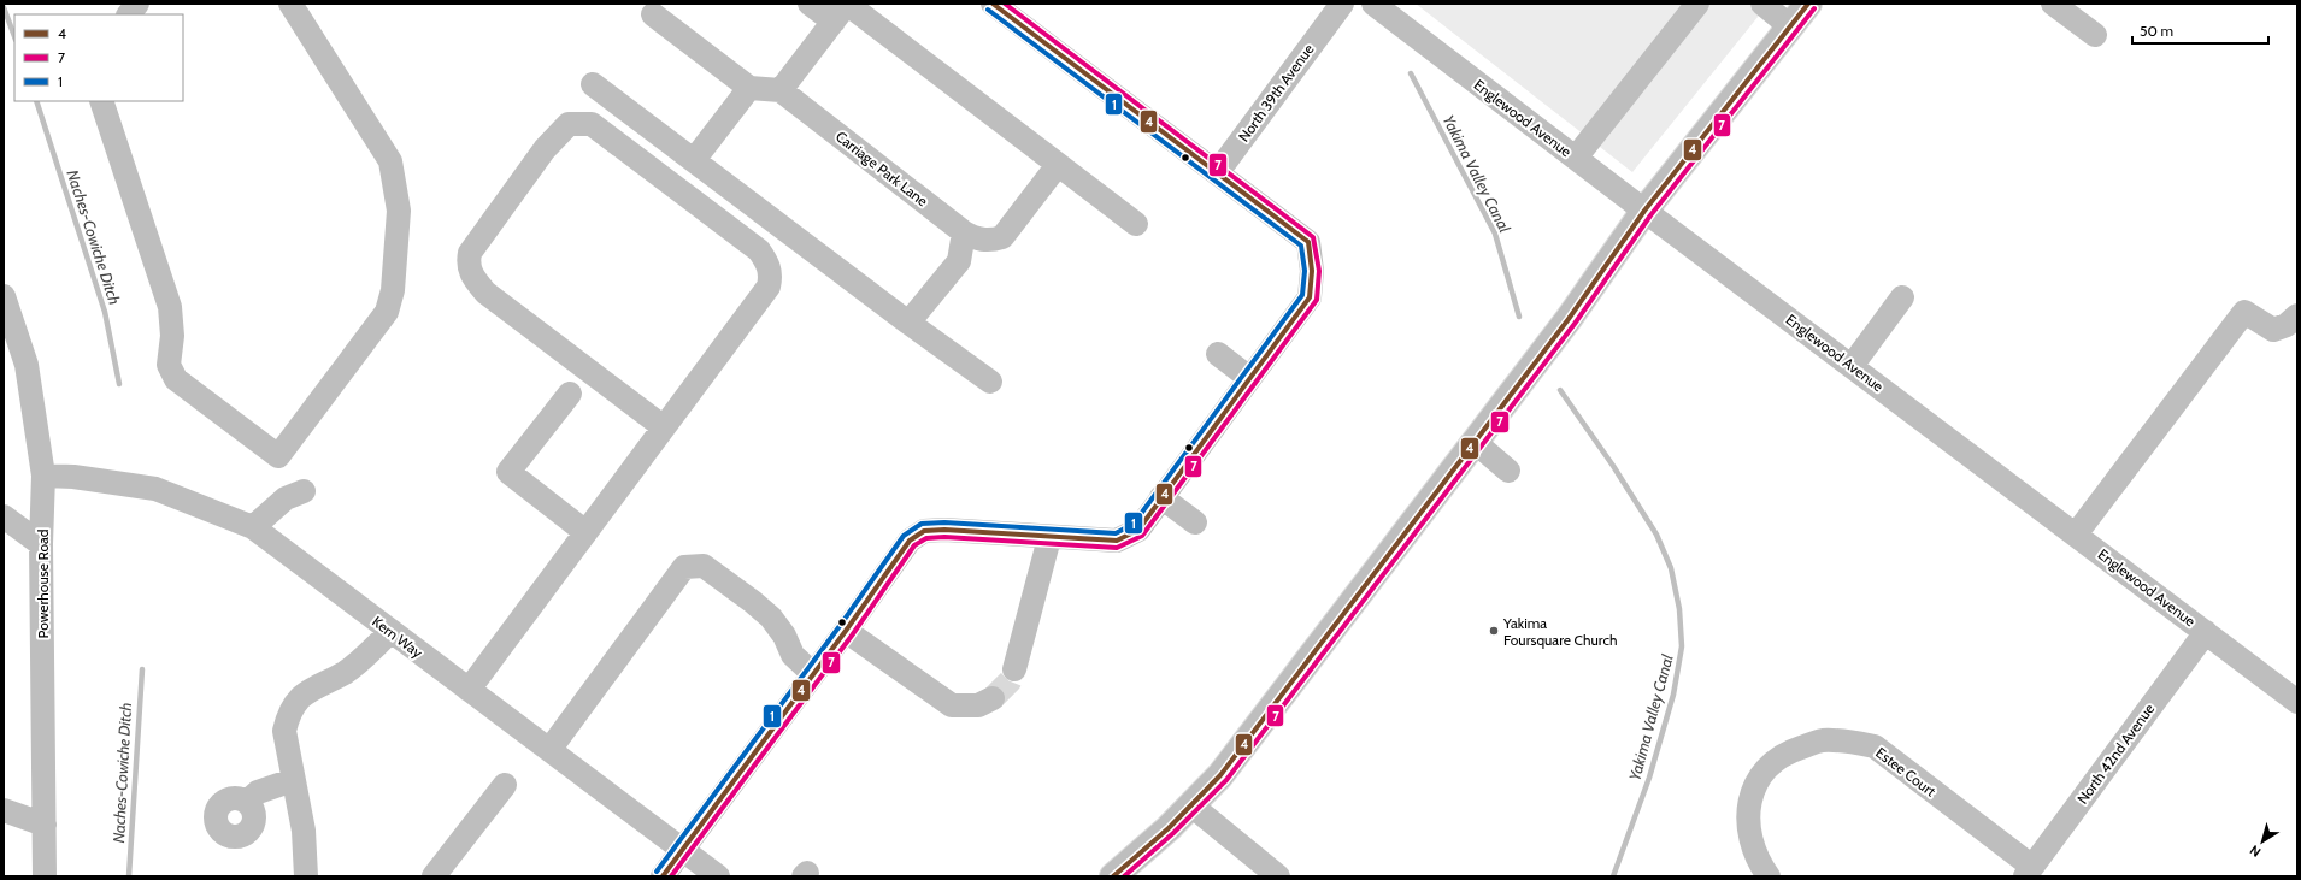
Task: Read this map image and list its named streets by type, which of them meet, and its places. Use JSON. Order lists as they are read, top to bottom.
{
  "streets": {
    "street": [
      "North 39th Avenue",
      "Englewood Avenue",
      "Carriage Park Lane",
      "Powerhouse Road",
      "Kern Way",
      "North 42nd Avenue",
      "Estee Court"
    ]
  },
  "crossings": [
    ["Englewood Avenue", "North 42nd Avenue"],
    ["Powerhouse Road", "Kern Way"],
    ["North 42nd Avenue", "Estee Court"]
  ],
  "water": ["Yakima Valley Canal", "Naches-Cowiche Ditch"],
  "places": ["Yakima Foursquare Church"],
  "lines": ["transit line 4", "transit line 7", "transit line 1"],
  "legend": ["4", "7", "1"],
  "scale_bar": "50 m",
  "north": "bottom left"
}
